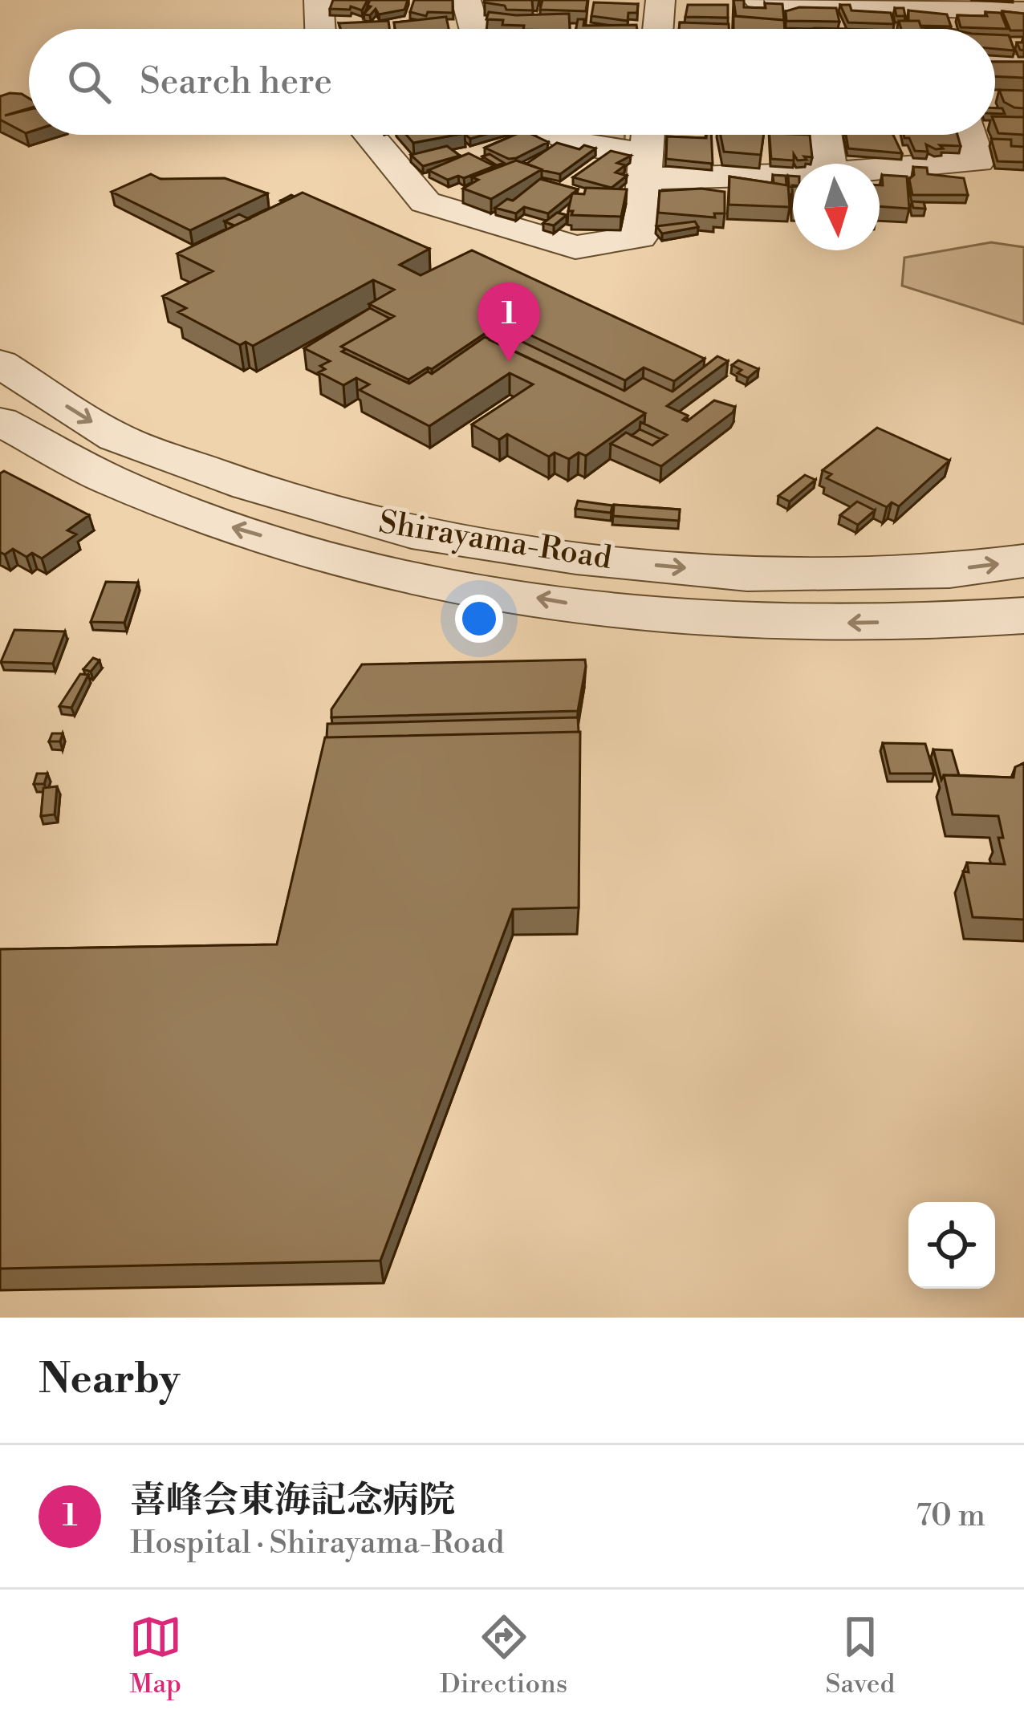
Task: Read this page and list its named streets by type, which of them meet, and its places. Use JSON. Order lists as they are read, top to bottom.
{
  "streets": {
    "street": ["Shirayama-Road"]
  },
  "north": "bottom",
  "page": {
    "search": "Search here",
    "pins": "1",
    "heading": "Nearby",
    "list": [
      {
        "mark": "1",
        "name": "喜峰会東海記念病院",
        "note": "Hospital · Shirayama-Road",
        "value": "70 m"
      }
    ],
    "nav": ["Map", "Directions", "Saved"]
  }
}
